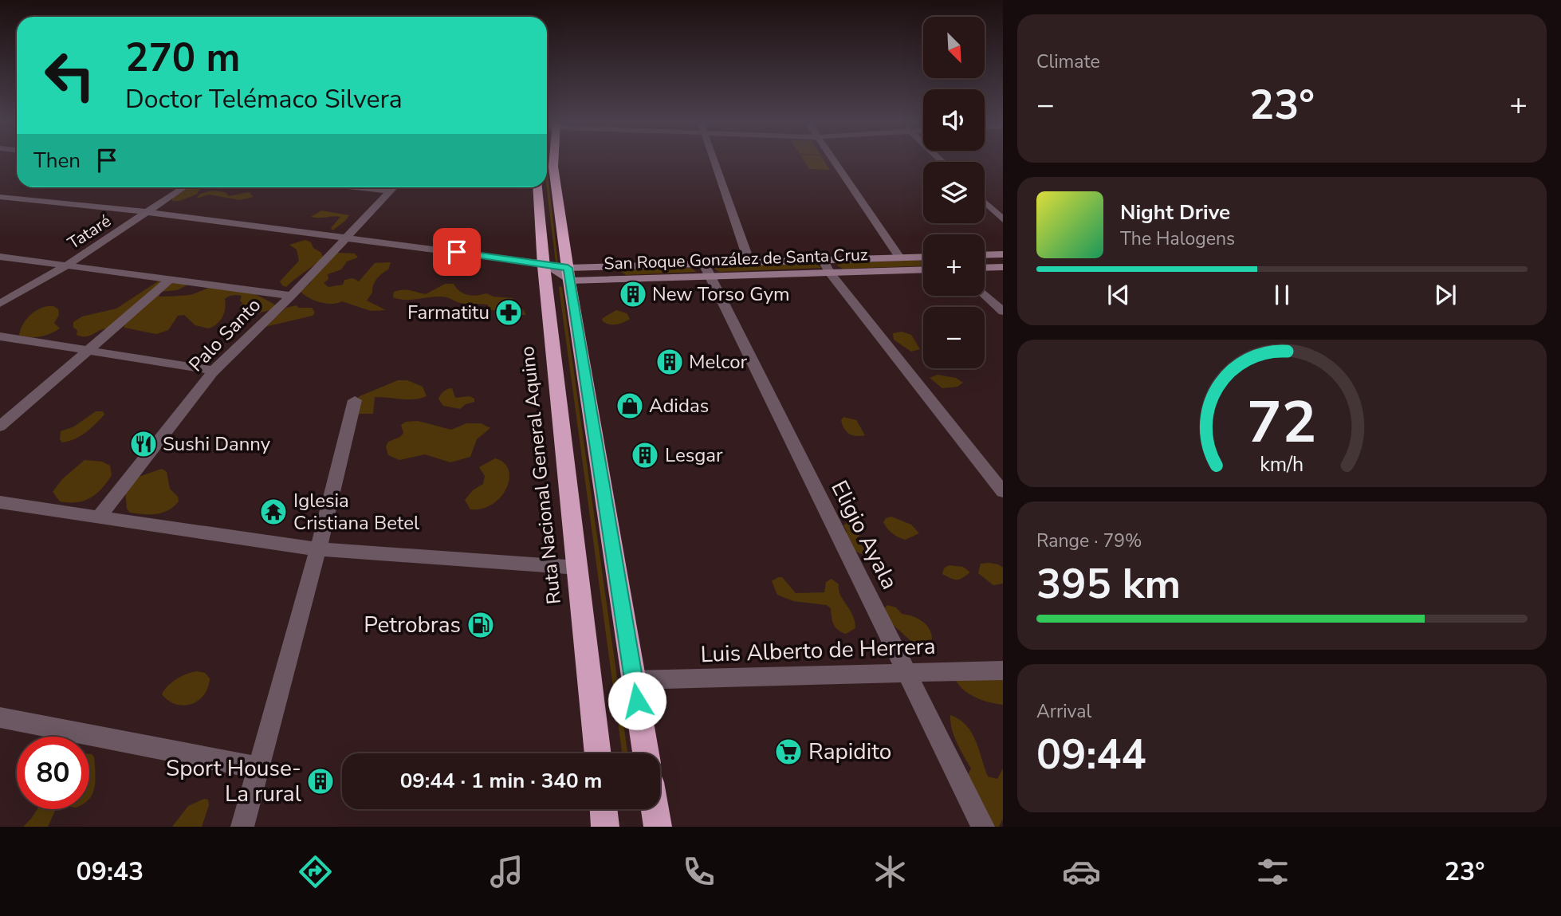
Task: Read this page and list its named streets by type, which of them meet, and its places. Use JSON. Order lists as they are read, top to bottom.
{
  "streets": {
    "highway": ["Ruta Nacional General Aquino"],
    "street": [
      "Tataré",
      "San Roque González de Santa Cruz",
      "Palo Santo",
      "Eligio Ayala",
      "Luis Alberto de Herrera"
    ]
  },
  "crossings": [
    ["San Roque González de Santa Cruz", "Eligio Ayala"],
    ["Eligio Ayala", "Luis Alberto de Herrera"]
  ],
  "places": {
    "building": [
      "New Torso Gym",
      "Melcor",
      "Lesgar",
      "Sport House- La rural"
    ],
    "pharmacy": ["Farmatitu"],
    "shop": ["Adidas"],
    "restaurant": ["Sushi Danny"],
    "temple": ["Iglesia Cristiana Betel"],
    "fuel station": ["Petrobras"],
    "supermarket": ["Rapidito"]
  },
  "north": "bottom right",
  "page": {
    "tile": [
      "Climate",
      ["Range · 79%", "395 km"],
      ["Arrival", "09:44"]
    ],
    "map_buttons": ["+", "−"],
    "turn": ["270 m", "Doctor Telémaco Silvera"],
    "heat": ["−", "23°", "+"],
    "then": "Then",
    "song": ["Night Drive", "The Halogens"],
    "limit": "80",
    "trip": "09:44 · 1 min · 340 m",
    "tabs": ["09:43", "23°"],
    "gauge": ["72", "km/h"]
  }
}
